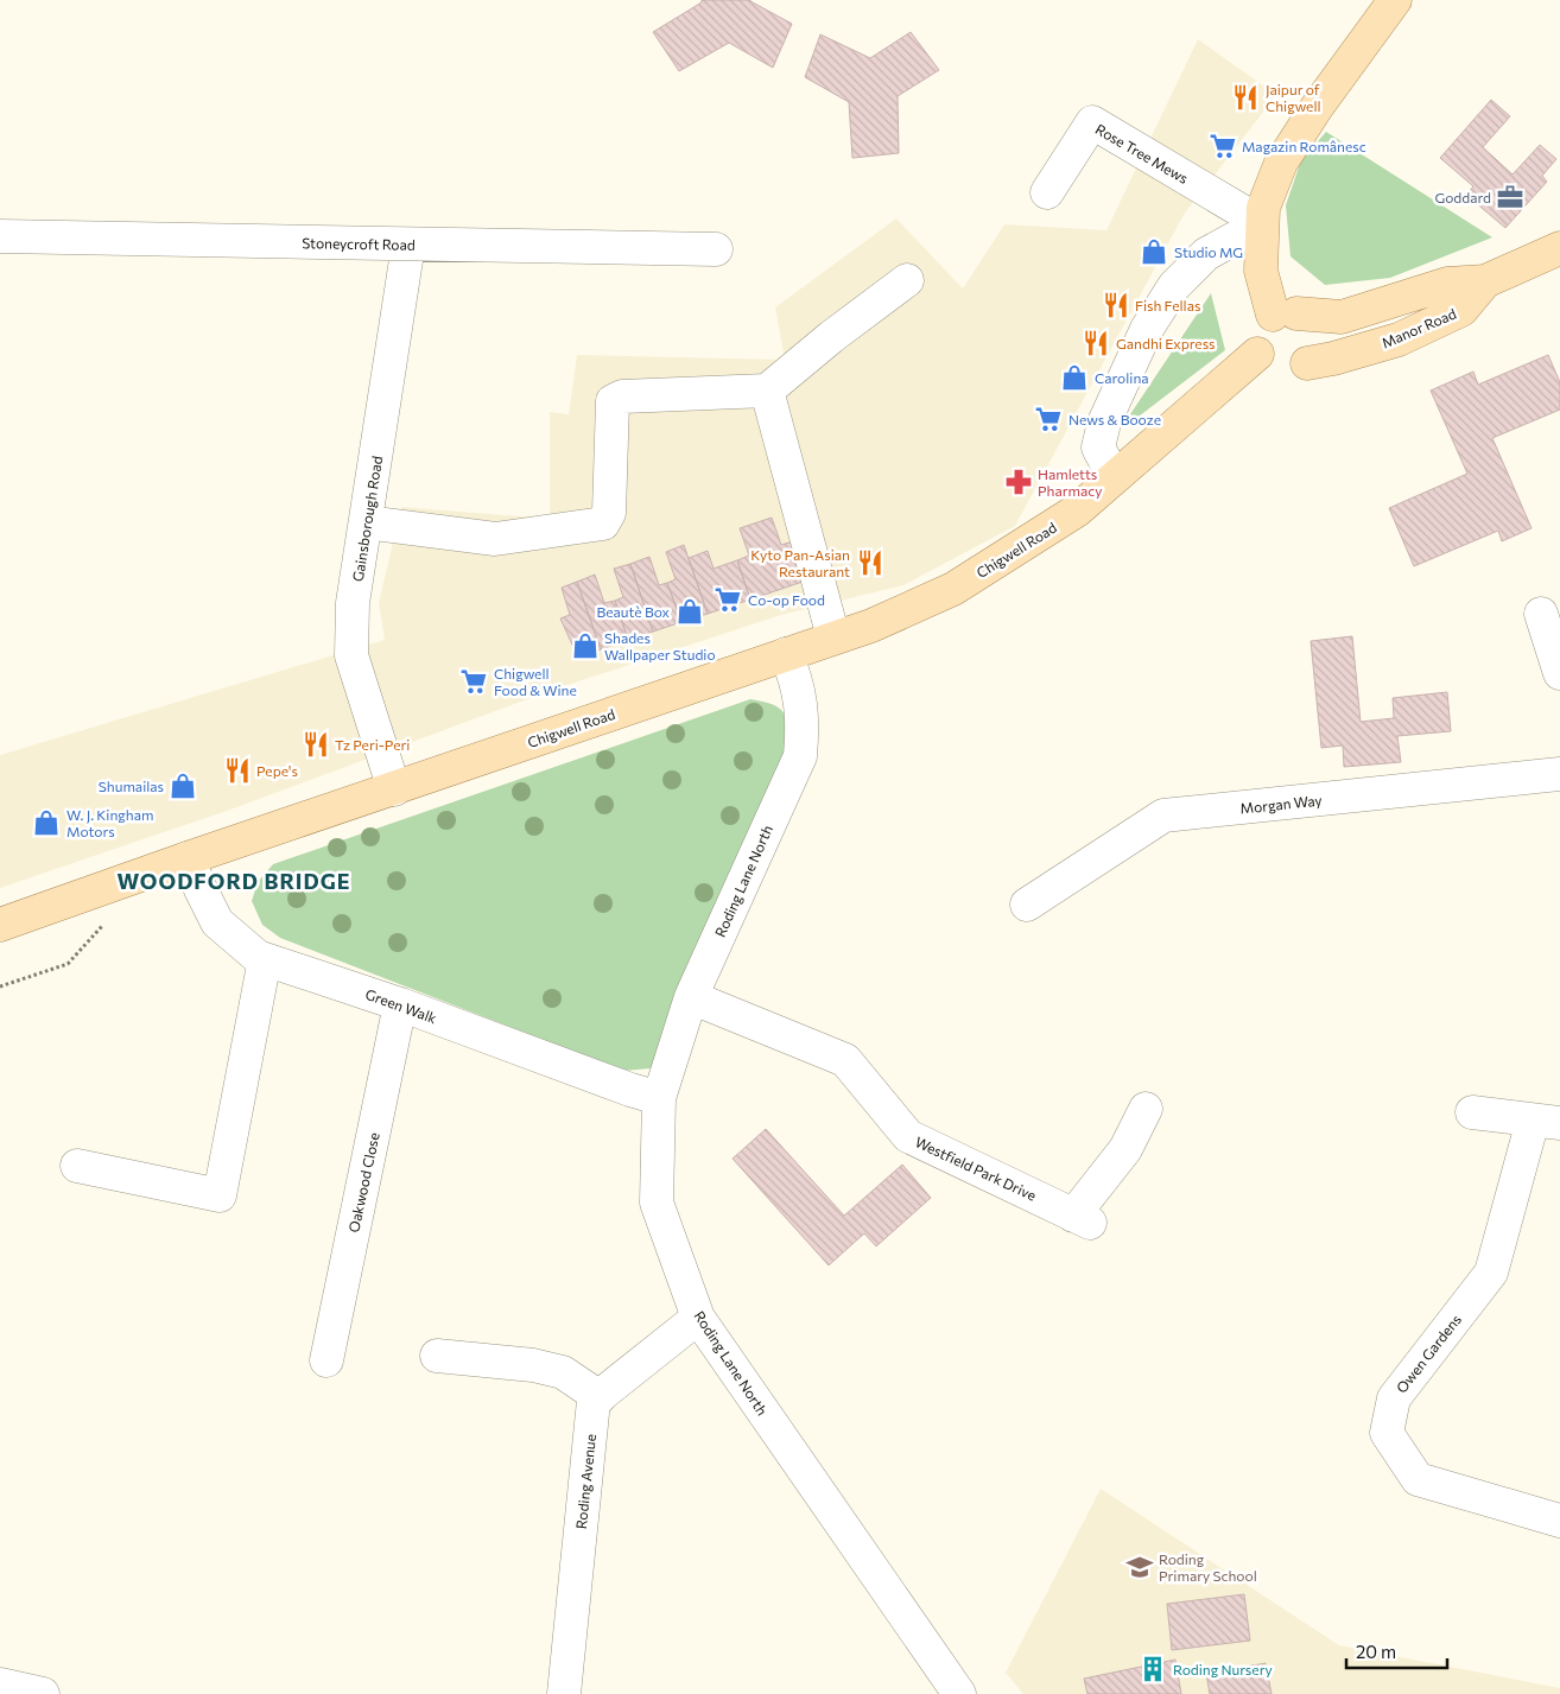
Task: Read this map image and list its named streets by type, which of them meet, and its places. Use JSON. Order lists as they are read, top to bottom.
{
  "streets": {
    "main road": ["Manor Road", "Chigwell Road"],
    "street": [
      "Rose Tree Mews",
      "Stoneycroft Road",
      "Gainsborough Road",
      "Morgan Way",
      "Roding Lane North",
      "Green Walk",
      "Westfield Park Drive",
      "Oakwood Close",
      "Owen Gardens",
      "Roding Avenue"
    ]
  },
  "crossings": [
    ["Stoneycroft Road", "Gainsborough Road"],
    ["Manor Road", "Chigwell Road"],
    ["Gainsborough Road", "Chigwell Road"],
    ["Chigwell Road", "Roding Lane North"],
    ["Chigwell Road", "Green Walk"],
    ["Roding Lane North", "Green Walk"],
    ["Roding Lane North", "Westfield Park Drive"],
    ["Green Walk", "Oakwood Close"]
  ],
  "districts": ["WOODFORD BRIDGE"],
  "places": {
    "restaurant": [
      "Jaipur of Chigwell",
      "Fish Fellas",
      "Gandhi Express",
      "Kyto Pan-Asian Restaurant",
      "Tz Peri-Peri",
      "Pepe's"
    ],
    "supermarket": [
      "Magazin Românesc",
      "News & Booze",
      "Co-op Food",
      "Chigwell Food & Wine"
    ],
    "office": ["Goddard"],
    "shop": [
      "Studio MG",
      "Carolina",
      "Beautè Box",
      "Shades Wallpaper Studio",
      "Shumailas",
      "W. J. Kingham Motors"
    ],
    "pharmacy": ["Hamletts Pharmacy"],
    "school or university": ["Roding Primary School"],
    "building": ["Roding Nursery"]
  },
  "scale_bar": "20 m"
}
